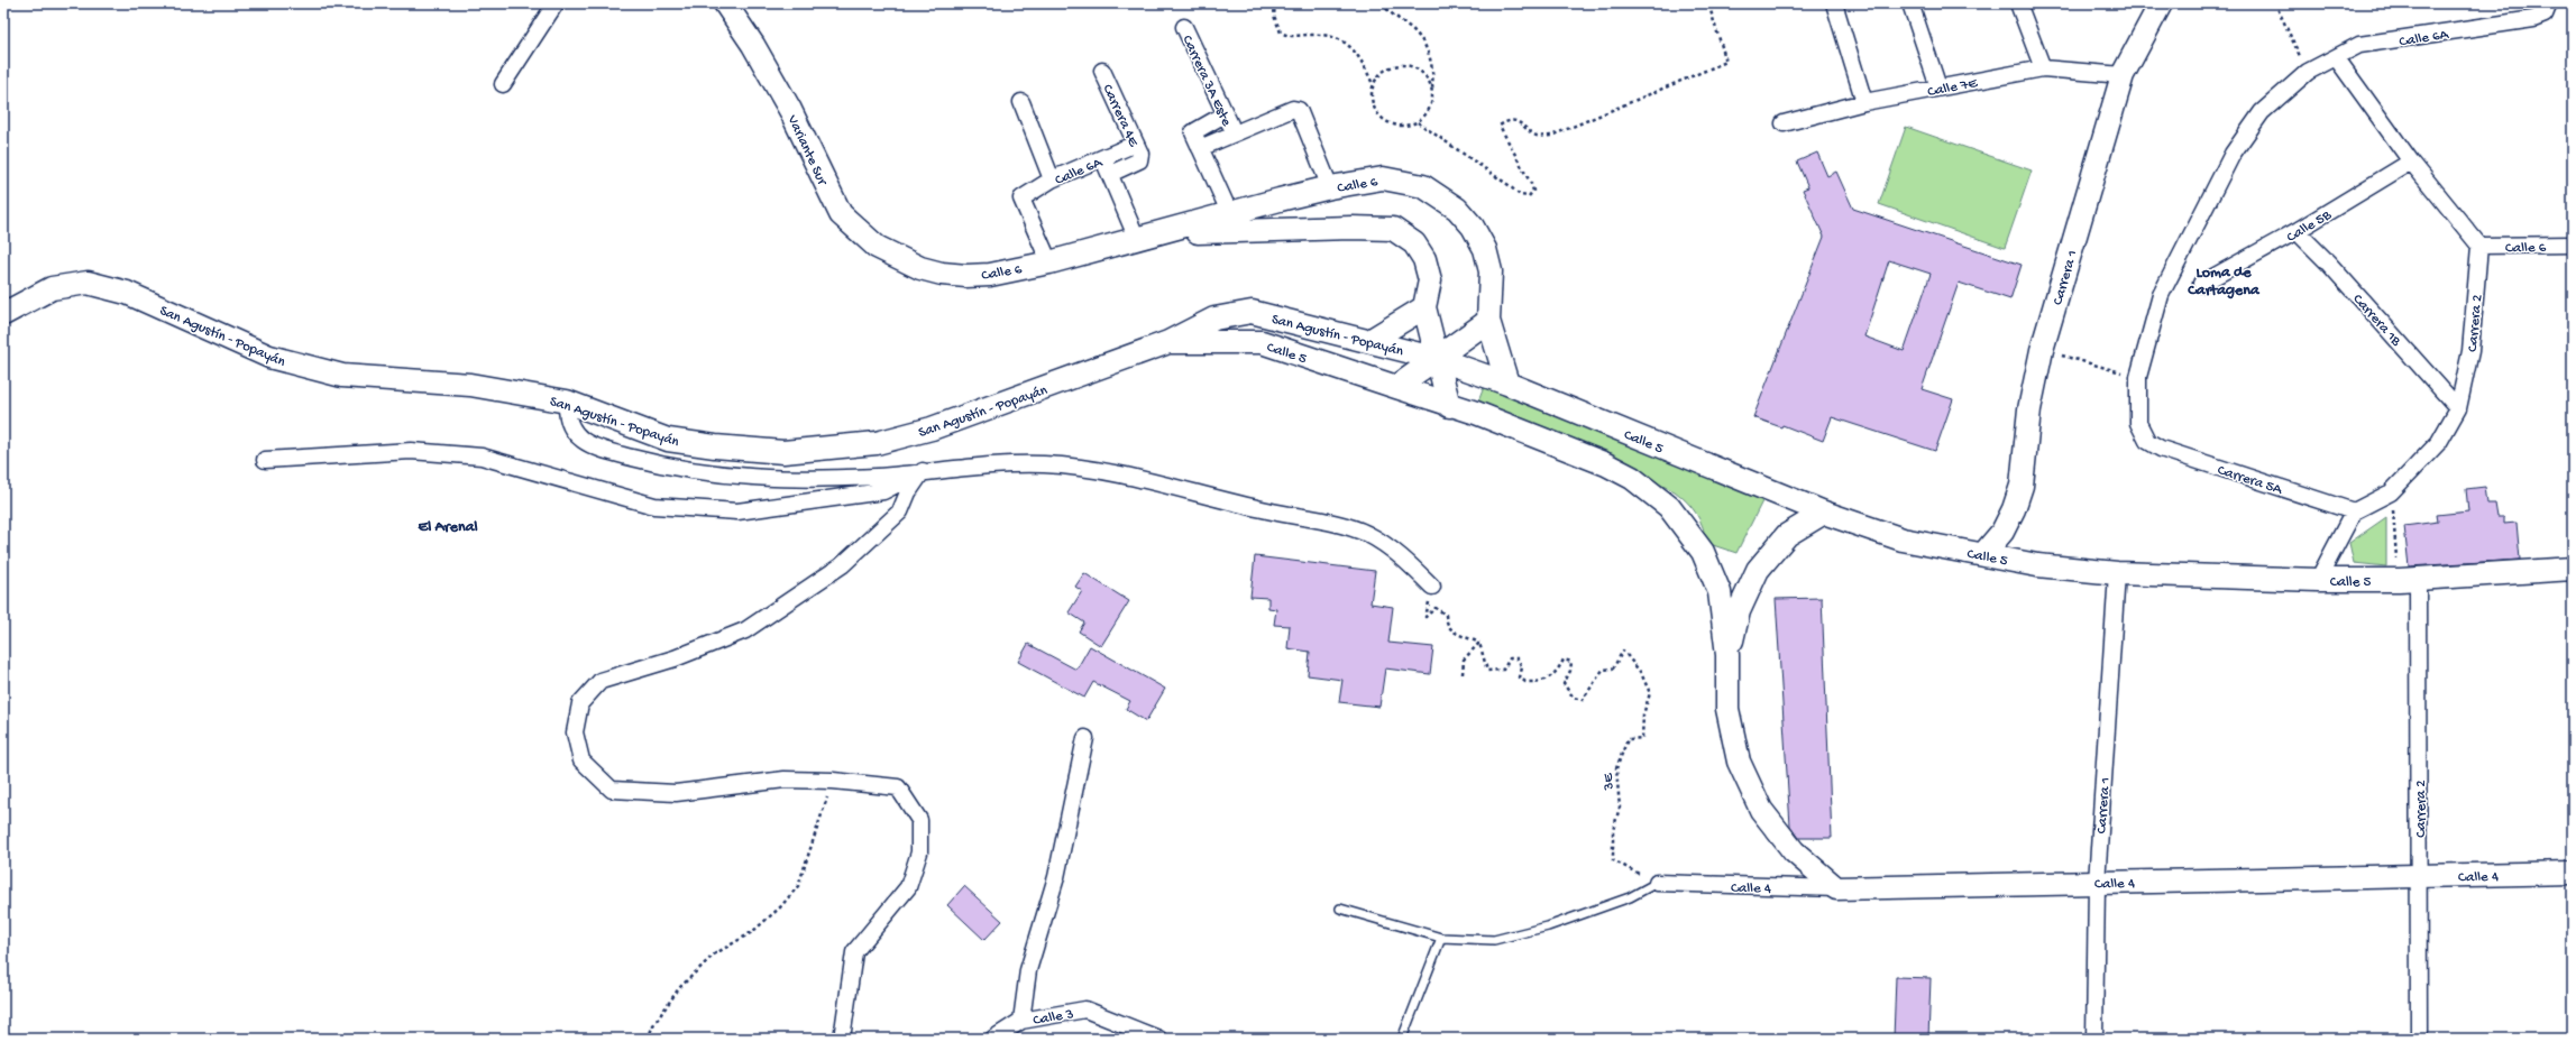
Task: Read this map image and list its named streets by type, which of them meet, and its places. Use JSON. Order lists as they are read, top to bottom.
{
  "streets": {
    "main road": [
      "Variante Sur",
      "Calle 6",
      "Carrera 1",
      "San Agustín - Popayán",
      "Calle 5",
      "Calle 4"
    ],
    "street": [
      "Calle 6A",
      "Carrera 3A Este",
      "Calle 7E",
      "Carrera 4E",
      "Calle 5B",
      "Carrera 1B",
      "Carrera 2",
      "Carrera 5A",
      "Calle 3"
    ],
    "path": ["3E"]
  },
  "crossings": [
    ["Calle 6A", "Carrera 4E"],
    ["Calle 6A", "Calle 6"],
    ["Calle 7E", "Carrera 1"],
    ["Variante Sur", "Calle 6"],
    ["Calle 6", "Carrera 2"],
    ["Calle 6", "San Agustín - Popayán"],
    ["Calle 6", "Calle 5"],
    ["Calle 5B", "Carrera 1B"],
    ["Carrera 1", "Calle 5"],
    ["Carrera 1", "Calle 4"],
    ["Carrera 1B", "Carrera 2"],
    ["Carrera 2", "Calle 5"],
    ["Carrera 2", "Carrera 5A"],
    ["Carrera 2", "Calle 4"],
    ["San Agustín - Popayán", "Calle 5"],
    ["3E", "Calle 4"]
  ],
  "districts": ["Loma de Cartagena", "El Arenal"]
}
